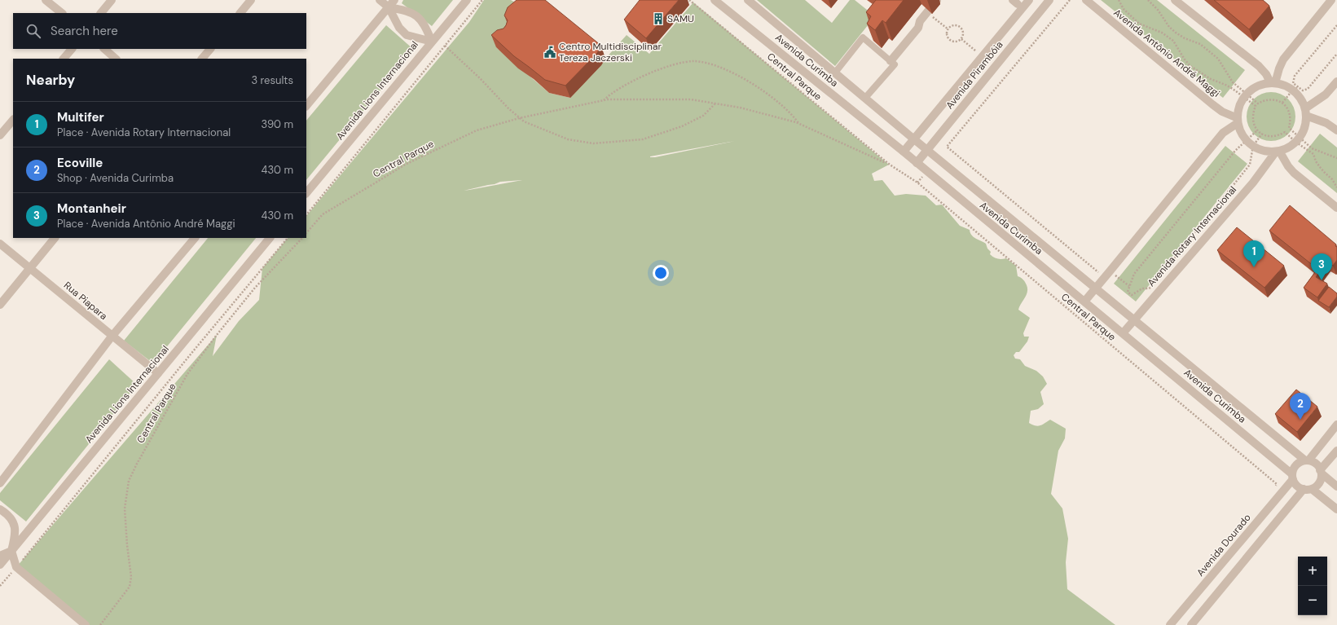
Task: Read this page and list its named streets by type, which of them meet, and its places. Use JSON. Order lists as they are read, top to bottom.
{
  "streets": {
    "street": [
      "Avenida Antônio André Maggi",
      "Avenida Curimba",
      "Avenida Pirambóia",
      "Avenida Lions Internacional",
      "Avenida Rotary Internacional",
      "Rua Piapara",
      "Avenida Dourado"
    ],
    "path": ["Central Parque"]
  },
  "crossings": [
    ["Avenida Curimba", "Avenida Pirambóia"],
    ["Avenida Curimba", "Avenida Rotary Internacional"],
    ["Avenida Curimba", "Avenida Dourado"],
    ["Avenida Lions Internacional", "Rua Piapara"]
  ],
  "places": {
    "building": ["SAMU"],
    "public building": ["Centro Multidisciplinar Tereza Jaczerski"]
  },
  "page": {
    "search": "Search here",
    "heading": ["Nearby", "3 results"],
    "list": [
      {
        "mark": "1",
        "name": "Multifer",
        "note": "Place · Avenida Rotary Internacional",
        "value": "390 m"
      },
      {
        "mark": "2",
        "name": "Ecoville",
        "note": "Shop · Avenida Curimba",
        "value": "430 m"
      },
      {
        "mark": "3",
        "name": "Montanheir",
        "note": "Place · Avenida Antônio André Maggi",
        "value": "430 m"
      }
    ],
    "pins": ["1", "3", "2"],
    "map_buttons": ["+", "−"]
  }
}
